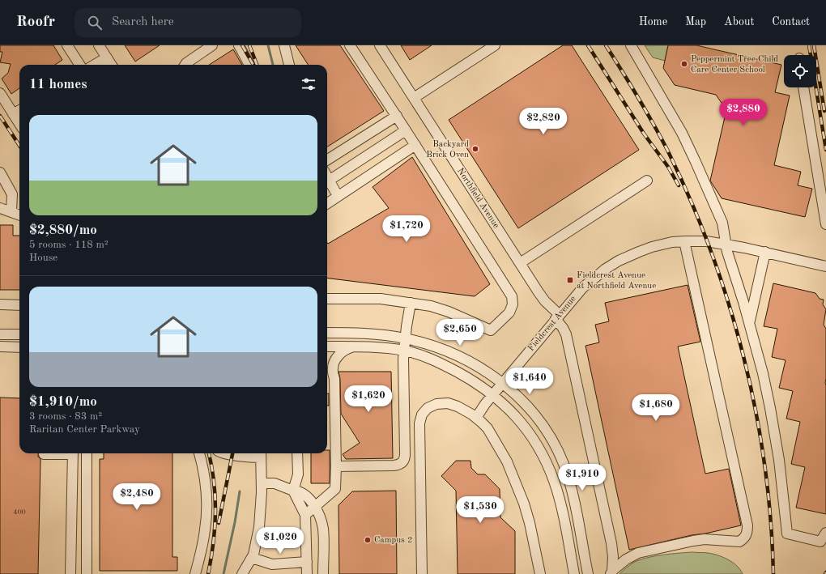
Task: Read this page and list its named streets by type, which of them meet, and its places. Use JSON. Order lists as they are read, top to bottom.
{
  "streets": {
    "street": ["Northfield Avenue", "Fieldcrest Avenue"]
  },
  "crossings": [
    ["Northfield Avenue", "Fieldcrest Avenue"]
  ],
  "places": {
    "other": ["Peppermint Tree Child Care Center School", "Backyard Brick Oven", "Campus 2"],
    "transit": ["Fieldcrest Avenue at Northfield Avenue"]
  },
  "house_numbers": ["400"],
  "page": {
    "header": "Roofr",
    "search": "Search here",
    "nav": [
      "Home",
      "Map",
      "About",
      "Contact"
    ],
    "heading": "11 homes",
    "price": [
      "$2,880",
      "$2,820",
      "$1,720",
      "$2,650",
      "$1,640",
      "$1,620",
      "$1,680",
      "$1,910",
      "$2,480",
      "$1,530",
      "$1,020"
    ],
    "list": [
      {
        "name": "$2,880/mo",
        "note": "5 rooms · 118 m² · House"
      },
      {
        "name": "$1,910/mo",
        "note": "3 rooms · 83 m² · Raritan Center Parkway"
      }
    ]
  }
}
